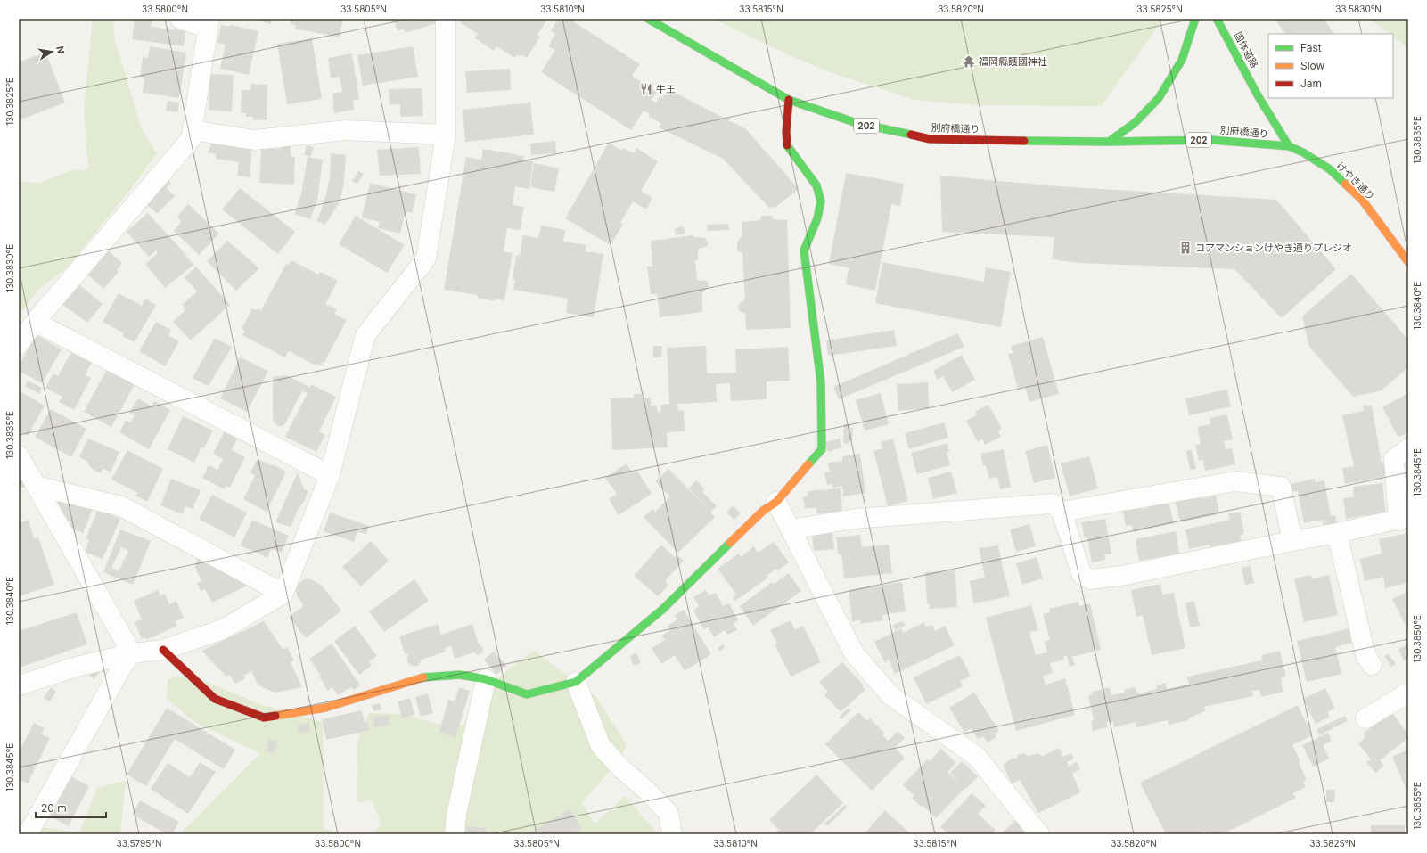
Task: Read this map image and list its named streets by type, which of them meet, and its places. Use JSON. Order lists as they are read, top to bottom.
{
  "streets": {
    "main road": [
      "国体道路",
      "202",
      "別府橋通り",
      "けやき通り"
    ]
  },
  "crossings": [
    ["国体道路", "別府橋通り"],
    ["国体道路", "けやき通り"],
    ["別府橋通り", "けやき通り"]
  ],
  "places": {
    "temple": ["福岡縣護國神社"],
    "restaurant": ["牛王"],
    "building": ["コアマンションけやき通りプレジオ"]
  },
  "legend": ["Fast", "Slow", "Jam"],
  "scale_bar": "20 m",
  "north": "right",
  "coordinates": [
    "33.5800°N",
    "33.5805°N",
    "33.5810°N",
    "33.5815°N",
    "33.5820°N",
    "33.5825°N",
    "33.5830°N",
    "130.3825°E",
    "130.3835°E",
    "130.3830°E",
    "130.3840°E",
    "130.3845°E",
    "130.3850°E",
    "130.3855°E",
    "33.5795°N"
  ]
}
